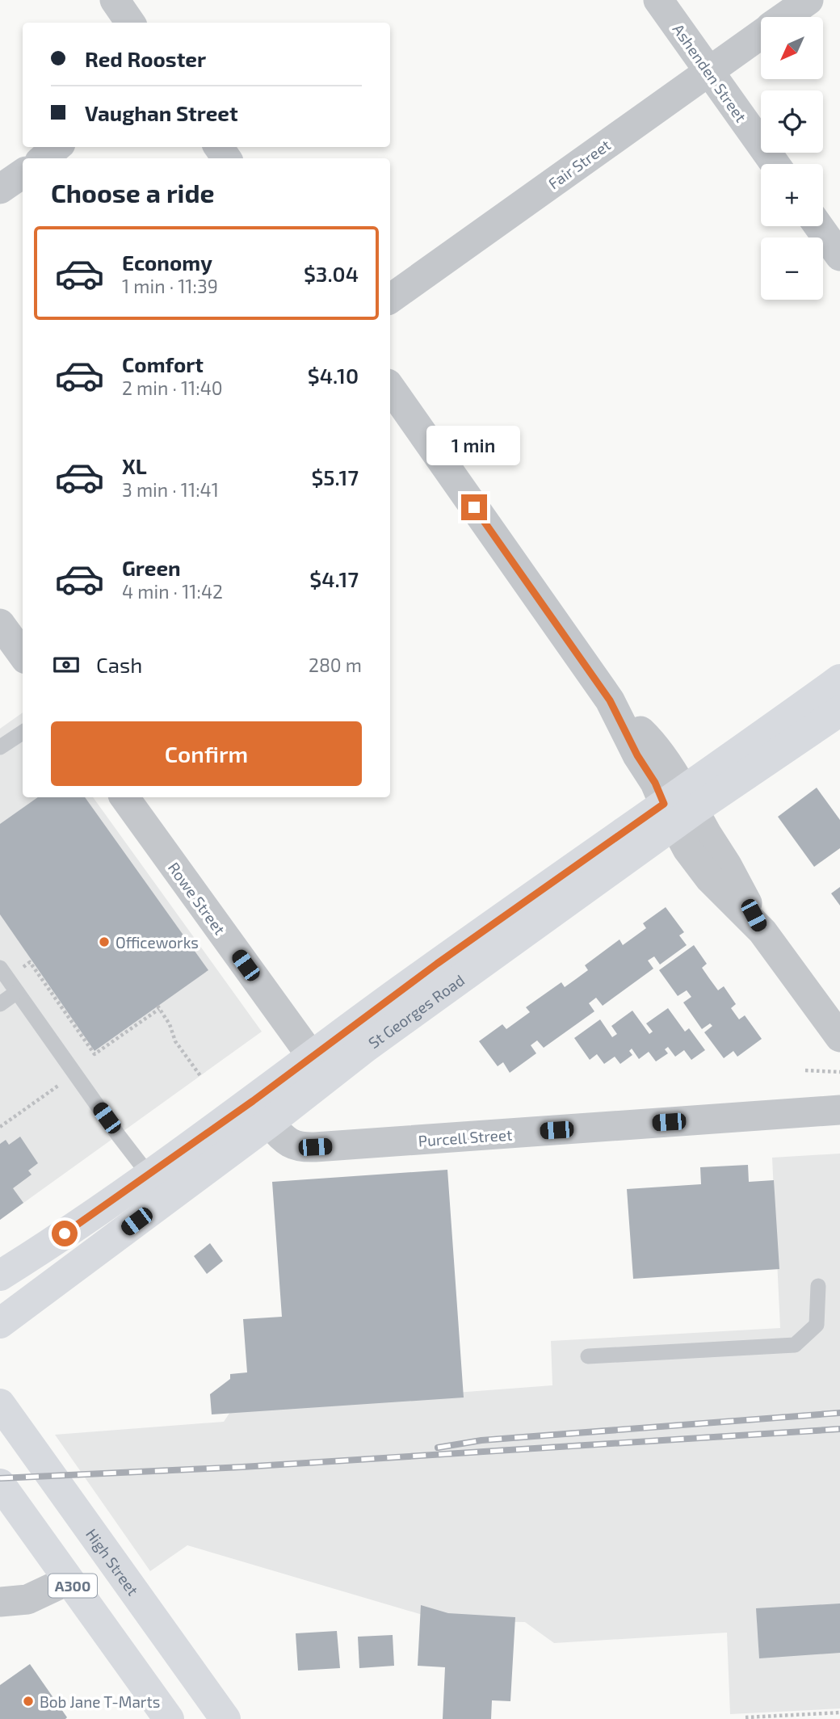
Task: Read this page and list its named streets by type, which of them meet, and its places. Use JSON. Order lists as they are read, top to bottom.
{
  "streets": {
    "main road": ["St Georges Road", "High Street", "A300"],
    "street": [
      "Ashenden Street",
      "Fair Street",
      "Rowe Street",
      "Purcell Street"
    ]
  },
  "crossings": [
    ["Ashenden Street", "Fair Street"],
    ["Rowe Street", "St Georges Road"],
    ["St Georges Road", "Purcell Street"]
  ],
  "places": ["Officeworks", "Bob Jane T-Marts"],
  "north": "bottom left",
  "page": {
    "map_buttons": ["+", "−"],
    "banner": ["Red Rooster", "Vaughan Street"],
    "heading": "Choose a ride",
    "list": [
      {
        "name": "Economy",
        "note": "1 min · 11:39",
        "value": "$3.04"
      },
      {
        "name": "Comfort",
        "note": "2 min · 11:40",
        "value": "$4.10"
      },
      {
        "name": "XL",
        "note": "3 min · 11:41",
        "value": "$5.17"
      },
      {
        "name": "Green",
        "note": "4 min · 11:42",
        "value": "$4.17"
      }
    ],
    "bubble": "1 min",
    "pay": ["Cash", "280 m"],
    "buttons": "Confirm"
  }
}
